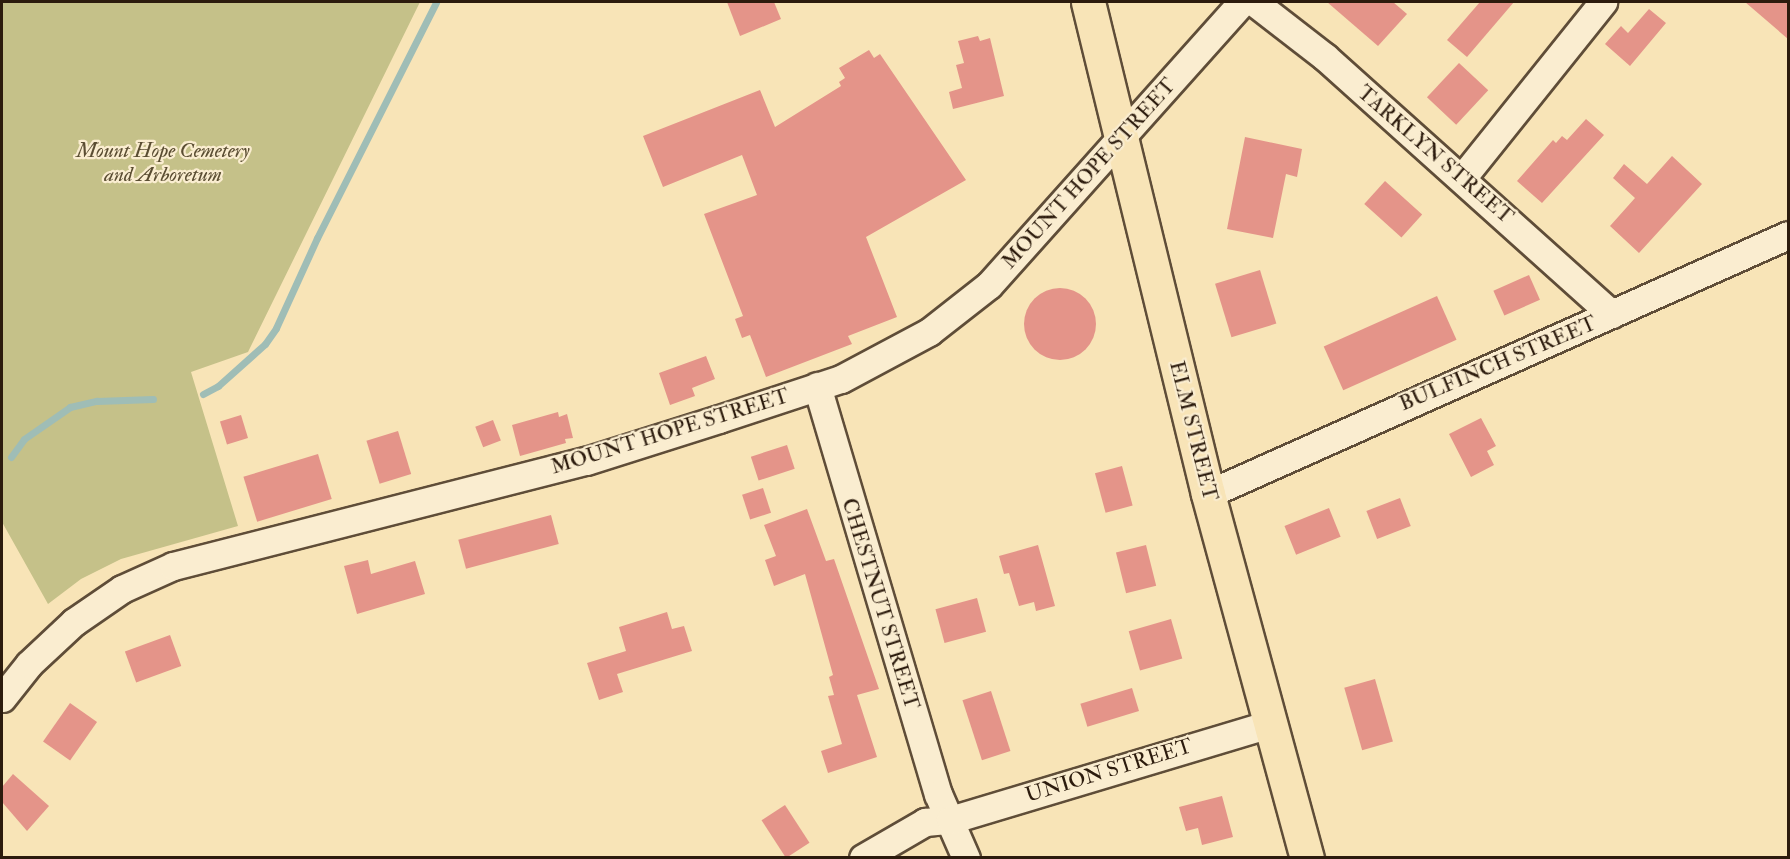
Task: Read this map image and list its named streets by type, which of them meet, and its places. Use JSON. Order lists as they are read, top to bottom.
{
  "streets": {
    "main road": ["ELM STREET"],
    "street": [
      "TARKLYN STREET",
      "MOUNT HOPE STREET",
      "BULFINCH STREET",
      "CHESTNUT STREET",
      "UNION STREET"
    ]
  },
  "crossings": [
    ["TARKLYN STREET", "BULFINCH STREET"],
    ["MOUNT HOPE STREET", "ELM STREET"],
    ["MOUNT HOPE STREET", "CHESTNUT STREET"],
    ["BULFINCH STREET", "ELM STREET"],
    ["ELM STREET", "UNION STREET"],
    ["CHESTNUT STREET", "UNION STREET"]
  ],
  "parks": ["Mount Hope Cemetery and Arboretum"]
}
